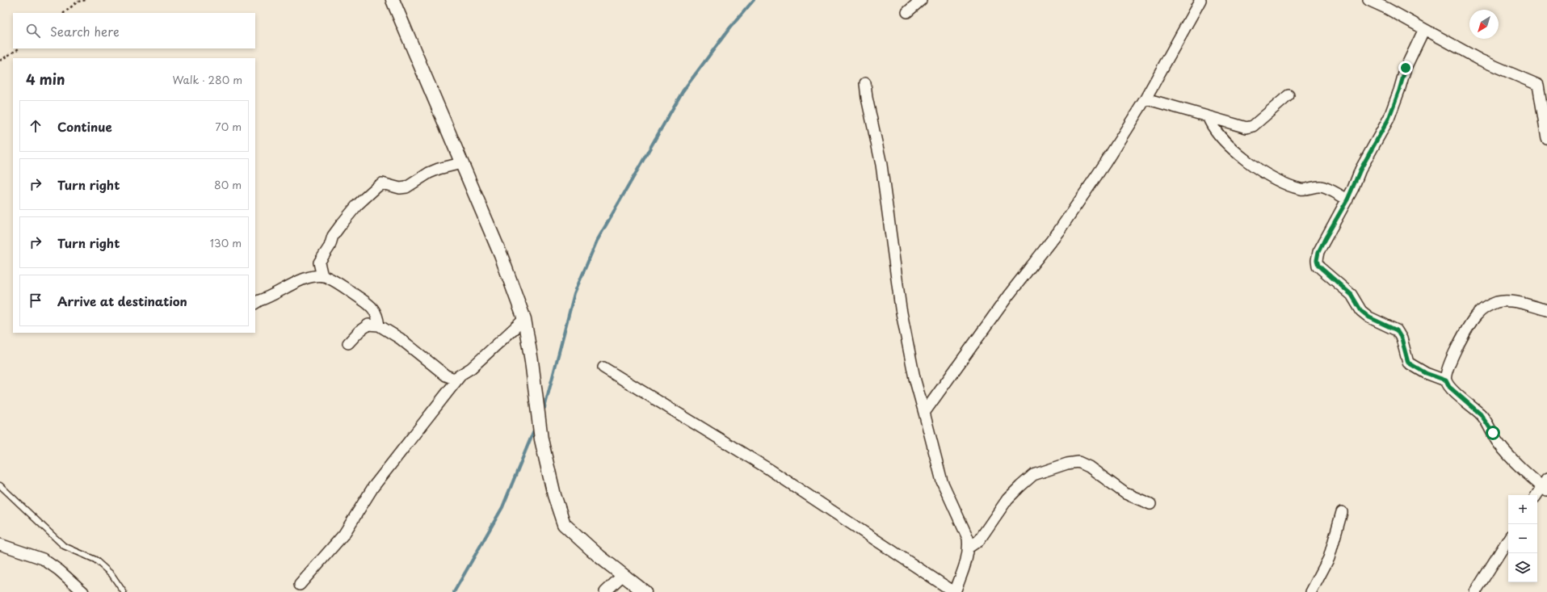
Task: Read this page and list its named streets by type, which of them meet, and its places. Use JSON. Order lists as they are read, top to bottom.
{
  "north": "bottom left",
  "page": {
    "search": "Search here",
    "heading": ["4 min", "Walk · 280 m"],
    "list": [
      ["Continue", "70 m"],
      ["Turn right", "80 m"],
      ["Turn right", "130 m"],
      "Arrive at destination"
    ],
    "map_buttons": ["+", "−"]
  }
}
